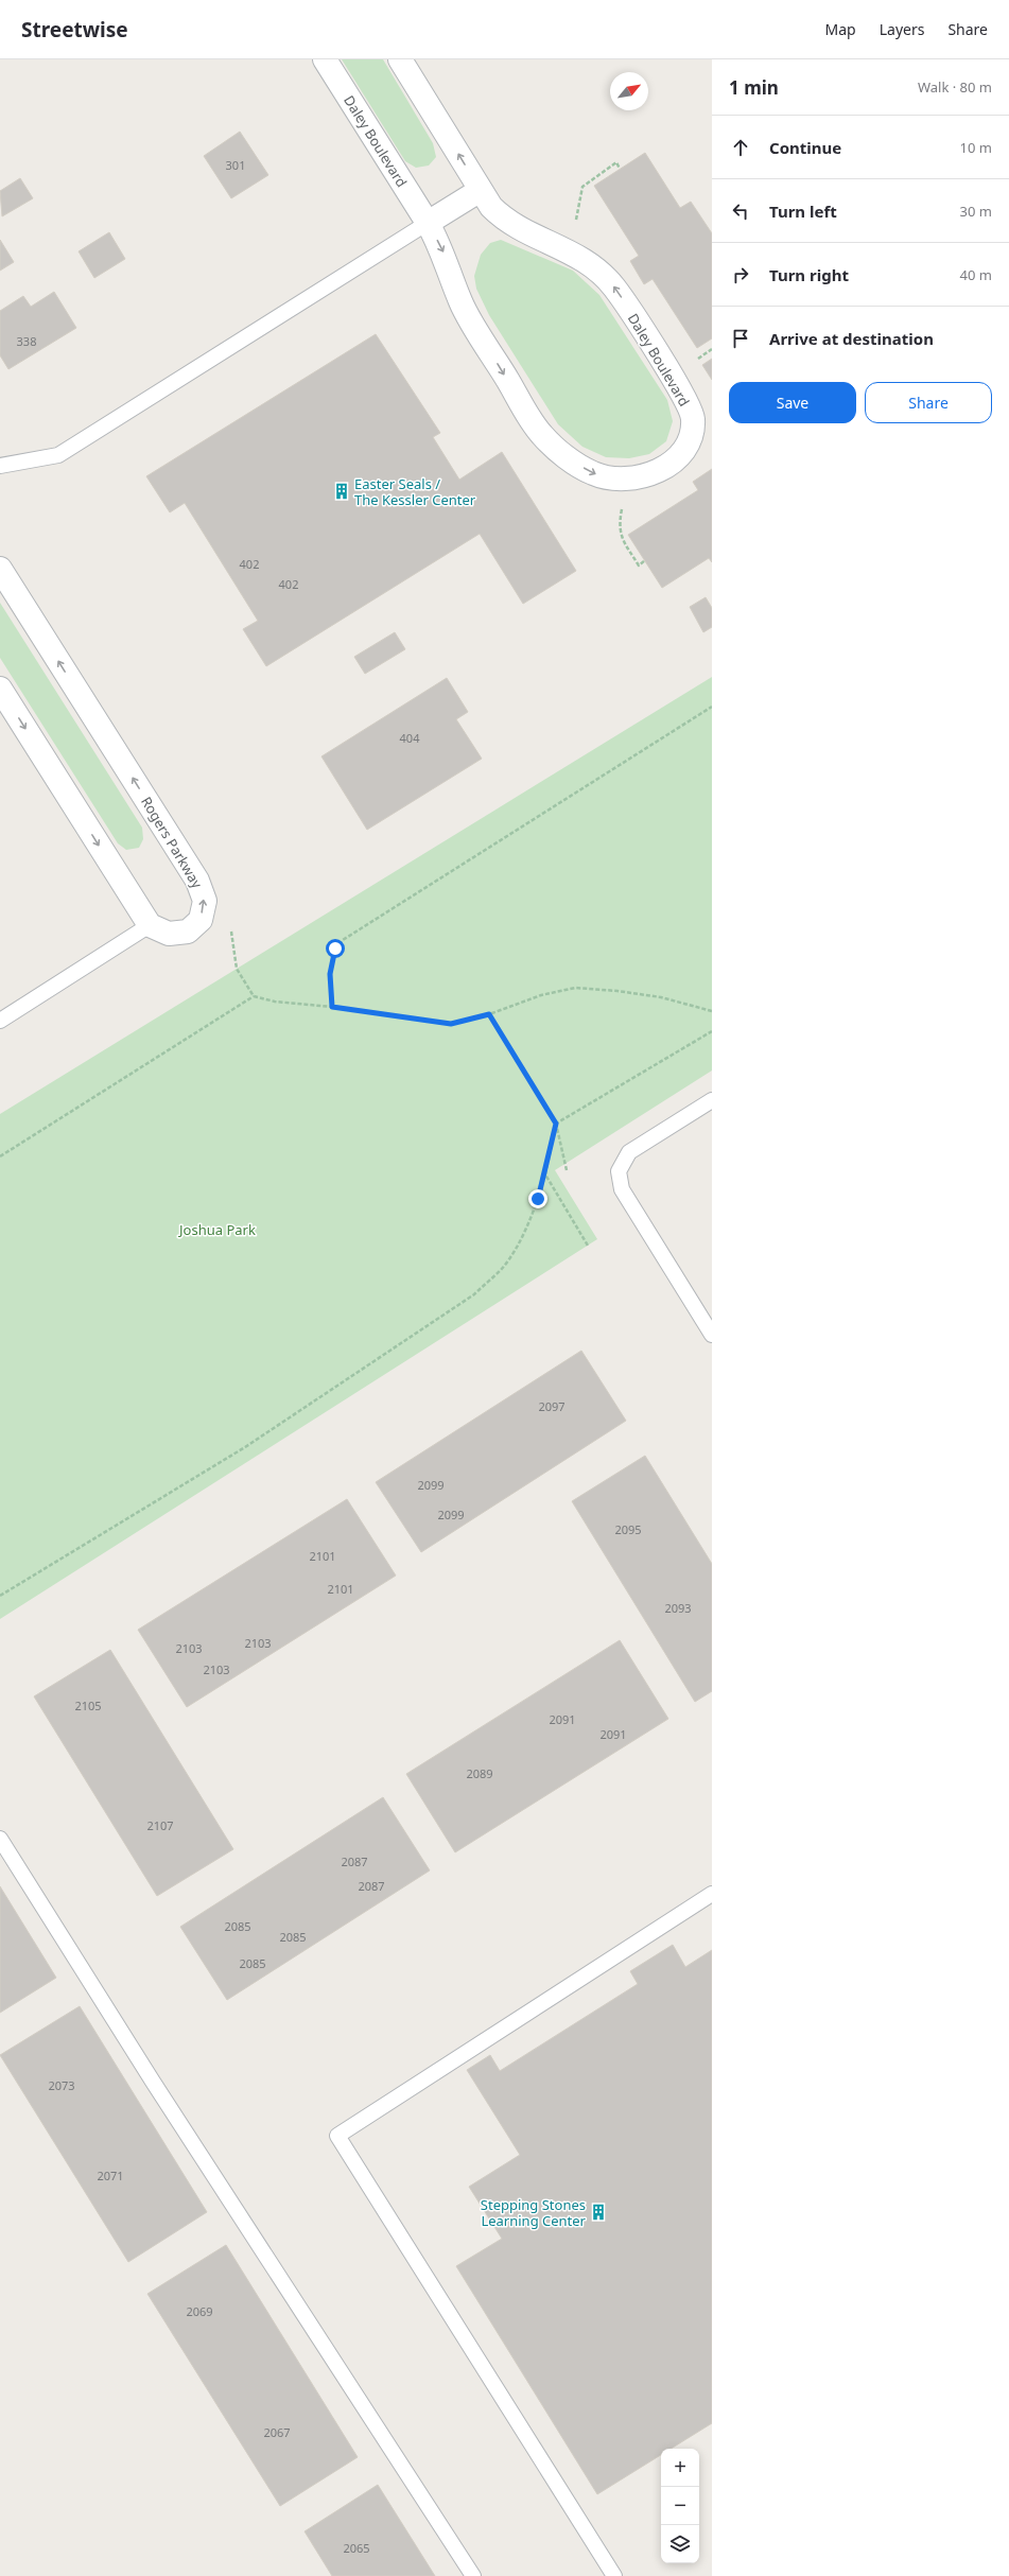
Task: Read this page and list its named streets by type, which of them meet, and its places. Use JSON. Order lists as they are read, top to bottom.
{
  "streets": {
    "street": ["Daley Boulevard", "Rogers Parkway"]
  },
  "one_way": ["Rogers Parkway"],
  "parks": ["Joshua Park"],
  "places": {
    "building": ["Easter Seals / The Kessler Center", "Stepping Stones Learning Center"]
  },
  "house_numbers": [
    "301",
    "338",
    "402",
    "402",
    "404",
    "2097",
    "2099",
    "2099",
    "2095",
    "2101",
    "2101",
    "2093",
    "2103",
    "2103",
    "2103",
    "2105",
    "2091",
    "2091",
    "2089",
    "2107",
    "2087",
    "2087",
    "2085",
    "2085",
    "2085",
    "2073",
    "2071",
    "2069",
    "2067",
    "2065"
  ],
  "north": "top right",
  "page": {
    "header": "Streetwise",
    "nav": ["Map", "Layers", "Share"],
    "heading": ["1 min", "Walk · 80 m"],
    "list": [
      ["Continue", "10 m"],
      ["Turn left", "30 m"],
      ["Turn right", "40 m"],
      "Arrive at destination"
    ],
    "buttons": ["Save", "Share"],
    "map_buttons": ["+", "−"]
  }
}
